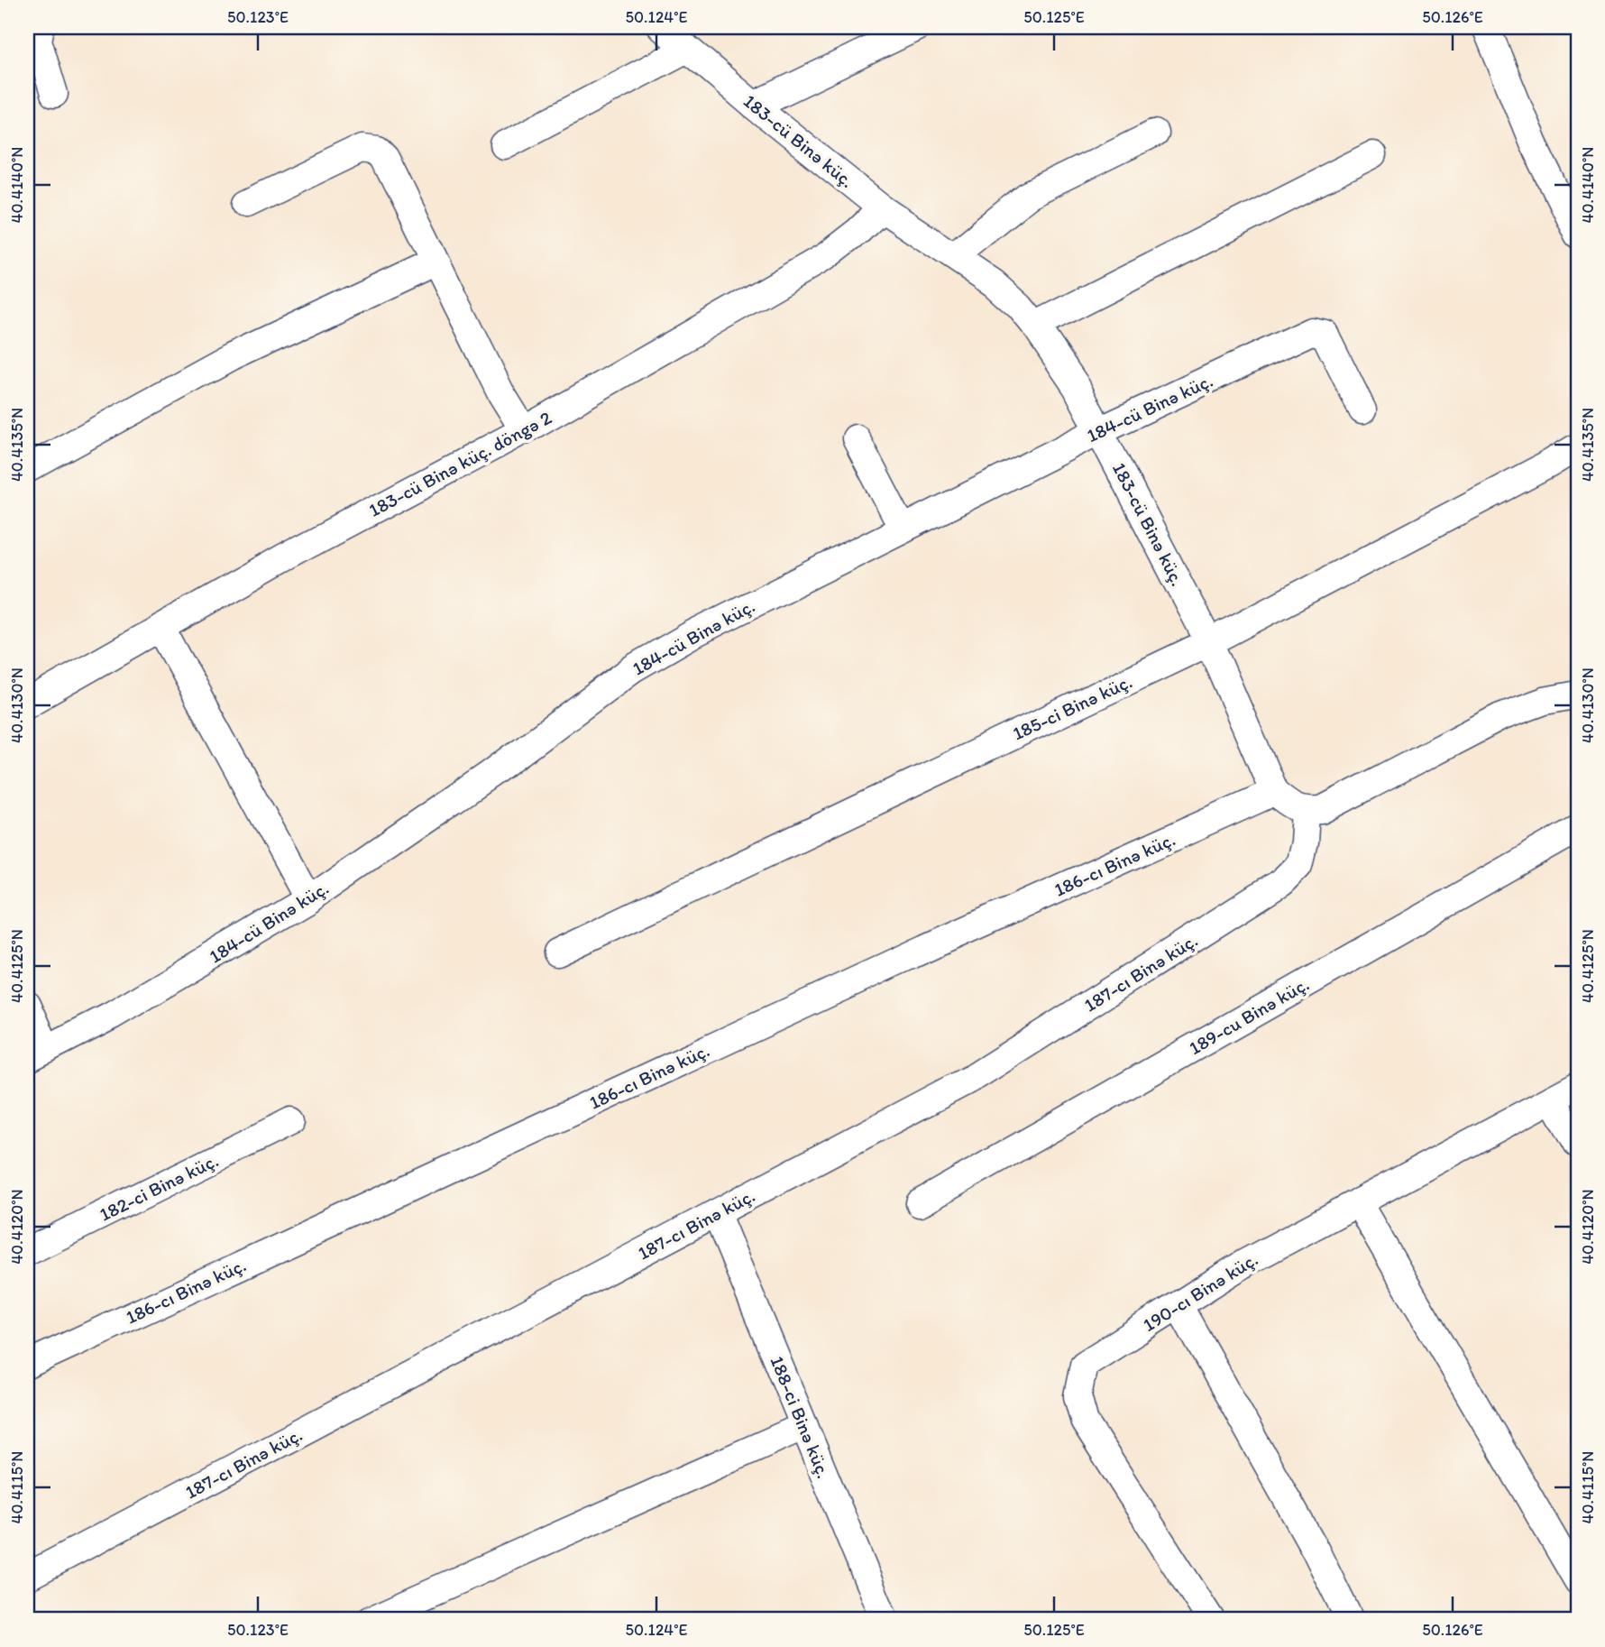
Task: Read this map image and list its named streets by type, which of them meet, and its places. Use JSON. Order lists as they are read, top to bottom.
{
  "streets": {
    "street": [
      "183-cü Binə küç.",
      "184-cü Binə küç.",
      "183-cü Binə küç. döngə 2",
      "185-ci Binə küç.",
      "186-cı Binə küç.",
      "187-cı Binə küç.",
      "189-cu Binə küç.",
      "182-ci Binə küç.",
      "190-cı Binə küç.",
      "188-ci Binə küç."
    ]
  },
  "crossings": [
    ["183-cü Binə küç.", "184-cü Binə küç."],
    ["183-cü Binə küç.", "183-cü Binə küç. döngə 2"],
    ["183-cü Binə küç.", "185-ci Binə küç."],
    ["183-cü Binə küç.", "186-cı Binə küç."],
    ["187-cı Binə küç.", "188-ci Binə küç."]
  ],
  "coordinates": [
    "50.123°E",
    "50.124°E",
    "50.125°E",
    "50.126°E",
    "40.4140°N",
    "40.4135°N",
    "40.4130°N",
    "40.4125°N",
    "40.4120°N",
    "40.4115°N"
  ]
}
